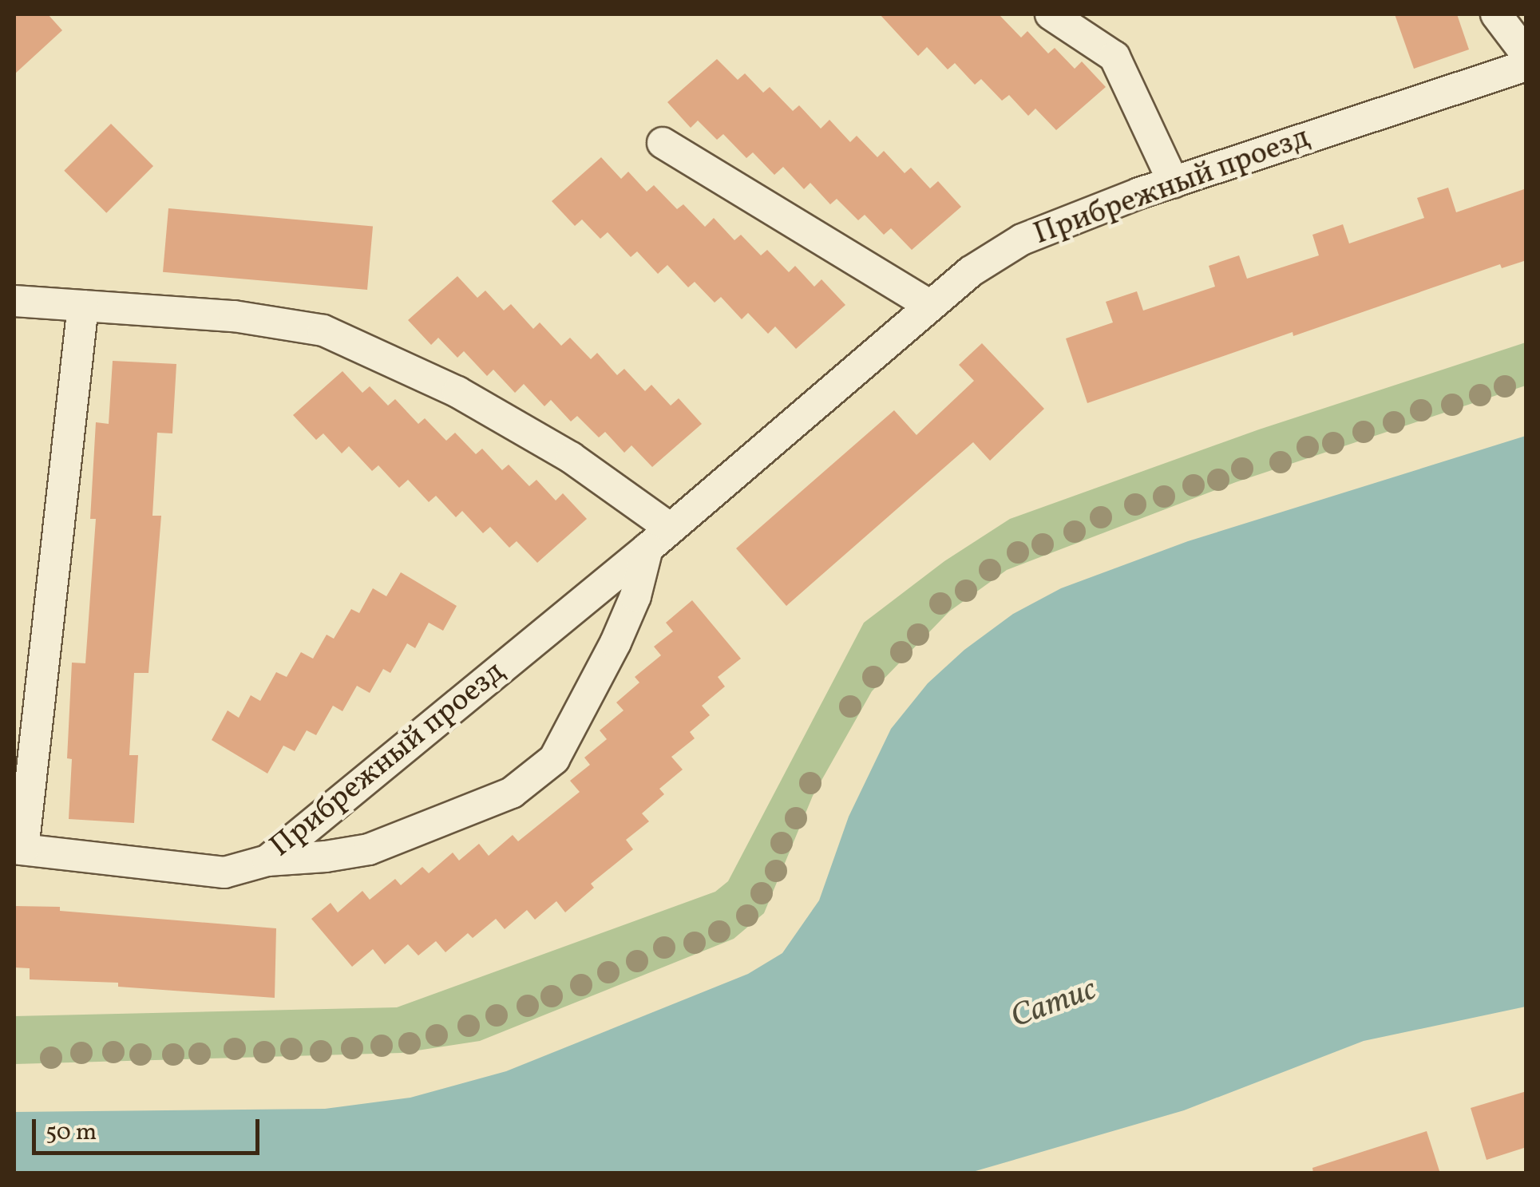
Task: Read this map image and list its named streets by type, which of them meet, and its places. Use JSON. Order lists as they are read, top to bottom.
{
  "streets": {
    "street": ["Прибрежный проезд"]
  },
  "water": ["Сатис"],
  "scale_bar": "50 m"
}
